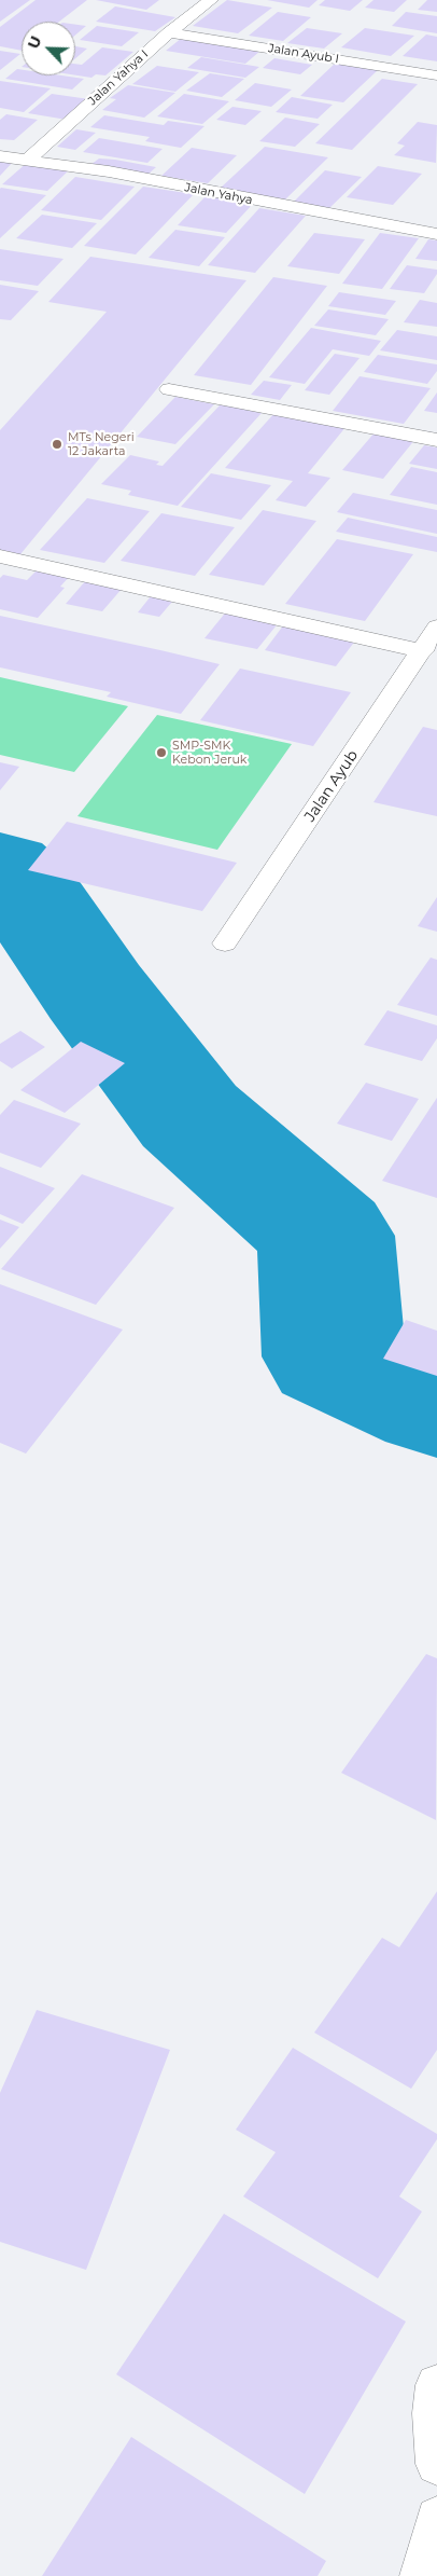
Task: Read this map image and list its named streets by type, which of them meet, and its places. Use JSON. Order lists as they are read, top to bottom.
{
  "streets": {
    "street": [
      "Jalan Ayub I",
      "Jalan Yahya I",
      "Jalan Yahya",
      "Jalan Ayub"
    ]
  },
  "crossings": [
    ["Jalan Ayub I", "Jalan Yahya I"],
    ["Jalan Yahya I", "Jalan Yahya"]
  ],
  "places": ["MTs Negeri 12 Jakarta", "SMP-SMK Kebon Jeruk"],
  "north": "top left"
}
